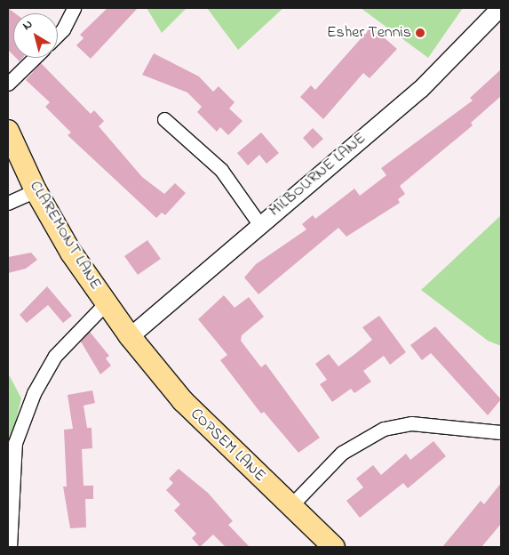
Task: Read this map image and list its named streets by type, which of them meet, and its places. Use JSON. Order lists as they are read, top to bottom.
{
  "streets": {
    "main road": ["CLAREMONT LANE", "COPSEM LANE"],
    "street": ["MILBOURNE LANE"]
  },
  "crossings": [
    ["MILBOURNE LANE", "CLAREMONT LANE"],
    ["MILBOURNE LANE", "COPSEM LANE"],
    ["CLAREMONT LANE", "COPSEM LANE"]
  ],
  "places": ["Esher Tennis"],
  "north": "top left"
}
